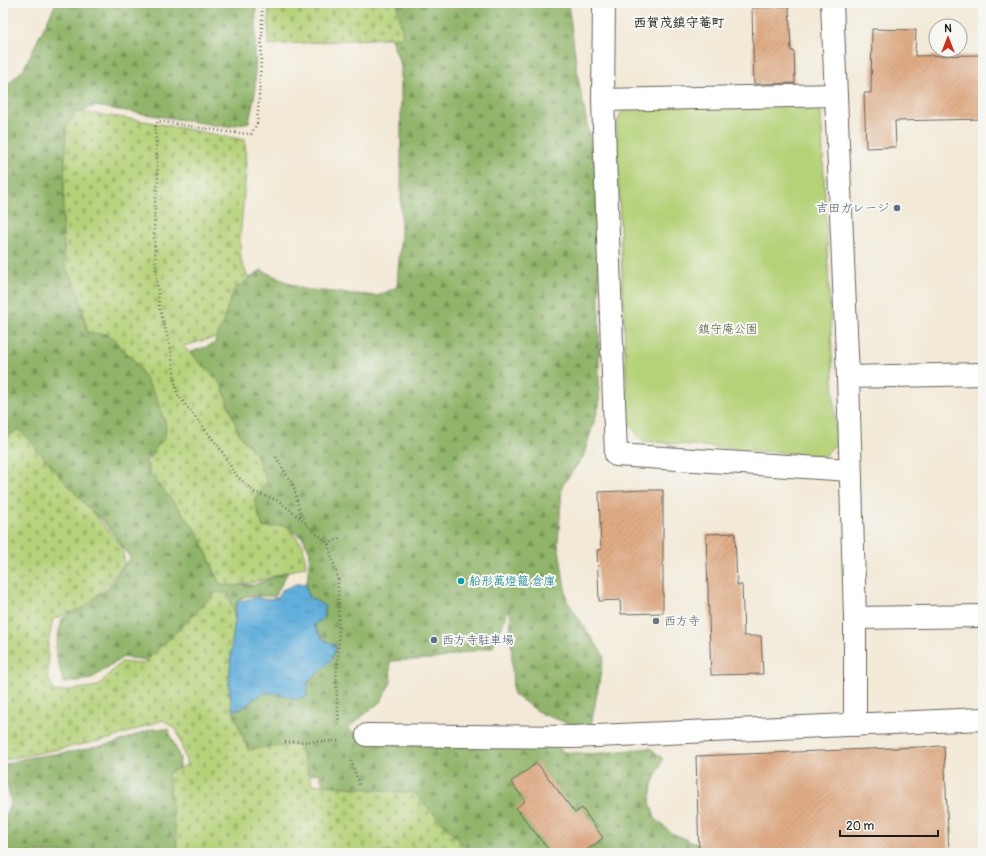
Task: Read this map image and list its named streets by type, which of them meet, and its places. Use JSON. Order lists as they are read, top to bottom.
{
  "districts": ["西賀茂鎮守菴町"],
  "parks": ["鎮守庵公園"],
  "places": [
    "吉田ガレージ",
    "船形萬燈籠 倉庫",
    "西方寺",
    "西方寺駐車場"
  ],
  "scale_bar": "20 m",
  "north": "top"
}
